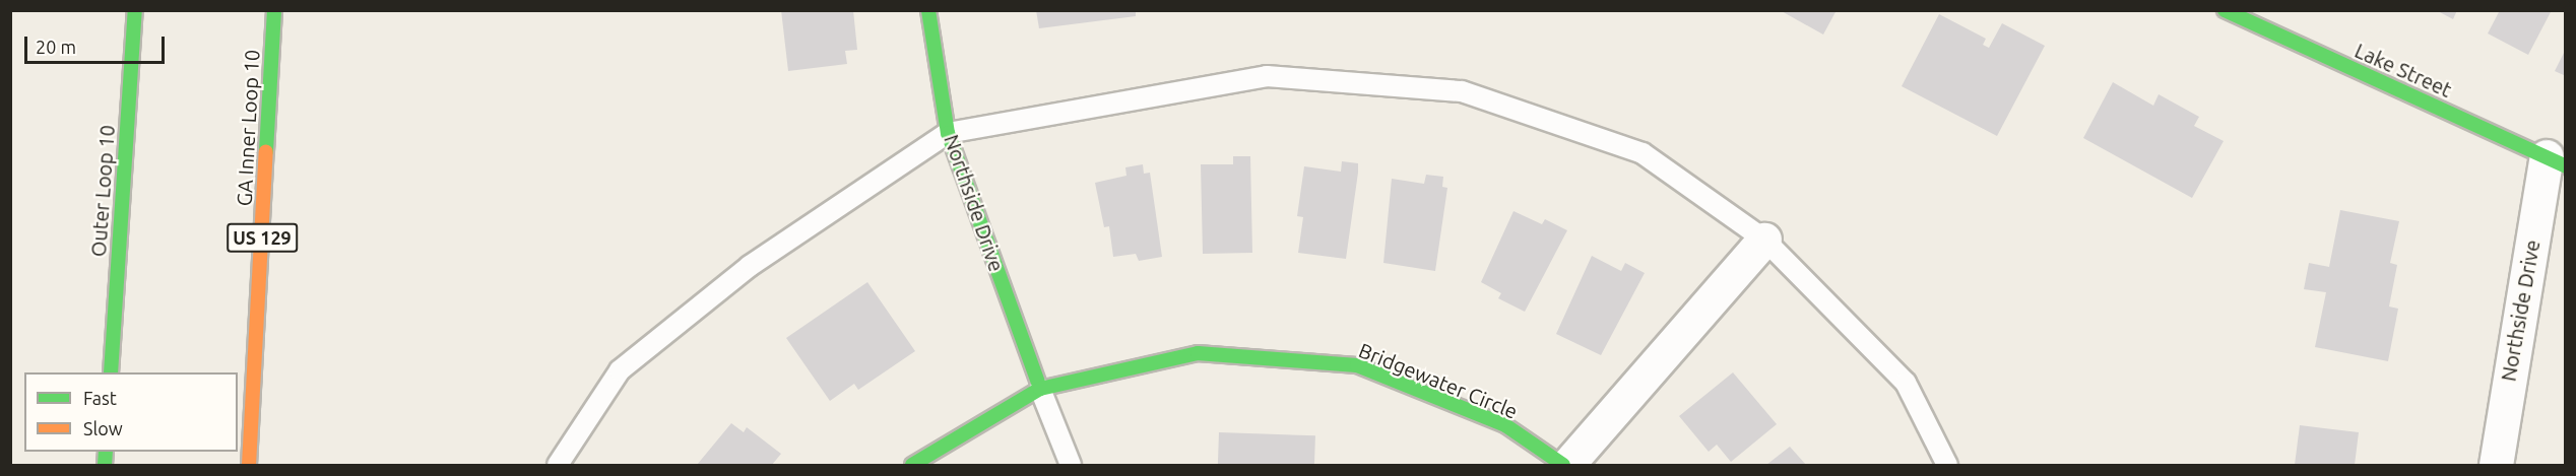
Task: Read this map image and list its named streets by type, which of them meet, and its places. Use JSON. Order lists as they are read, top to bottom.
{
  "streets": {
    "main road": [
      "Lake Street",
      "GA Inner Loop 10",
      "Outer Loop 10",
      "Northside Drive",
      "US 129",
      "Bridgewater Circle"
    ]
  },
  "crossings": [
    ["Lake Street", "Northside Drive"],
    ["Northside Drive", "Bridgewater Circle"]
  ],
  "legend": ["Fast", "Slow"],
  "scale_bar": "20 m"
}
